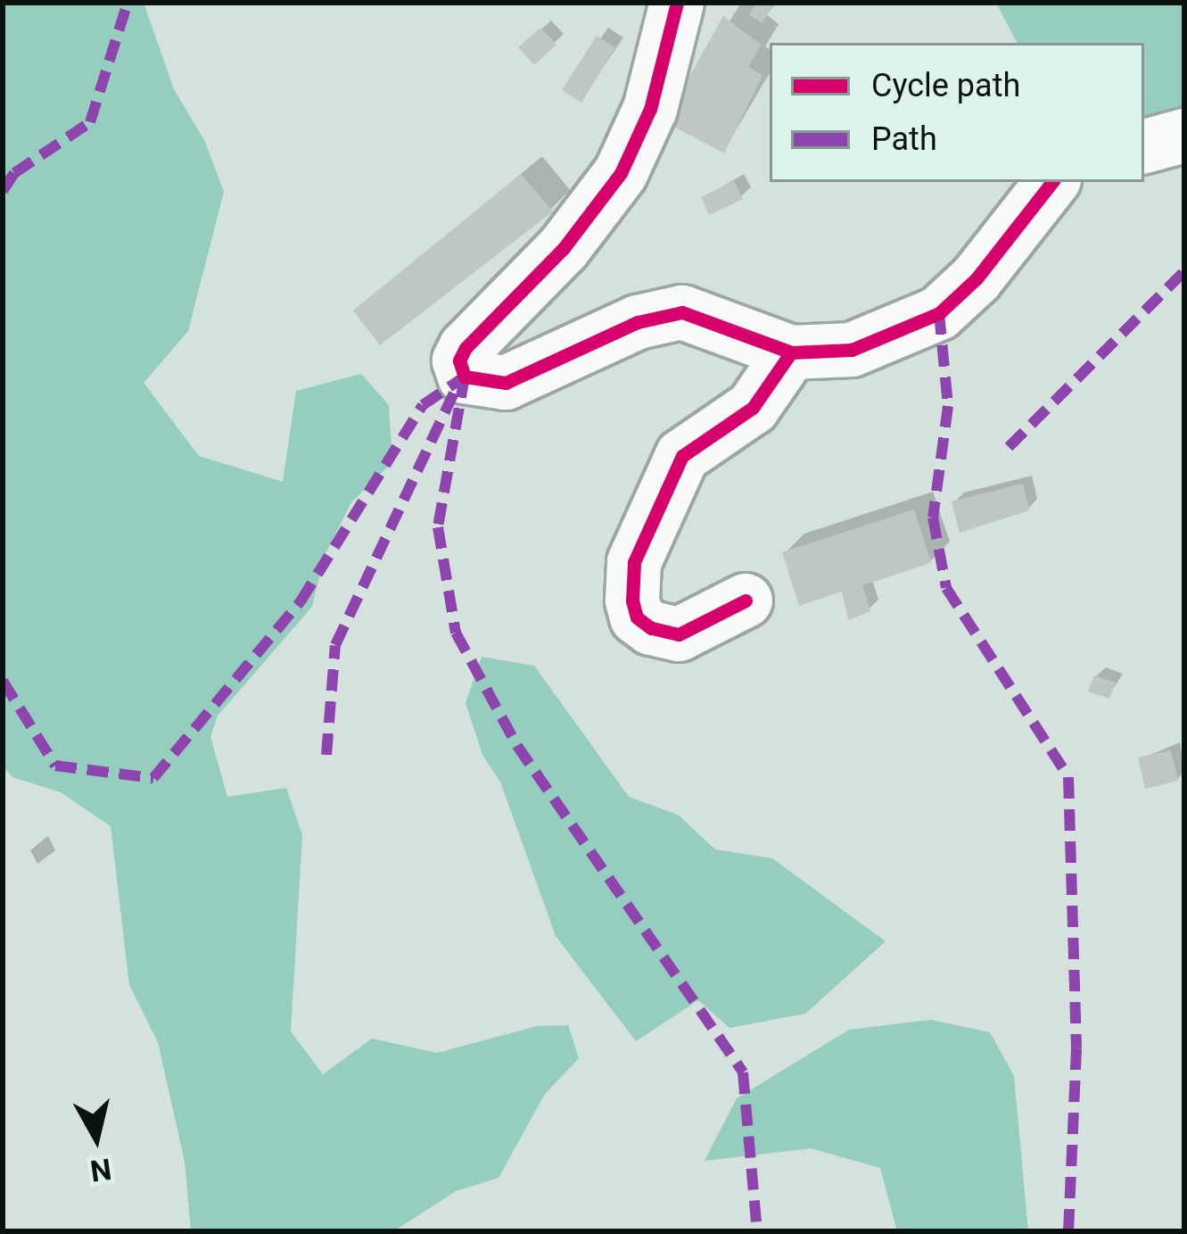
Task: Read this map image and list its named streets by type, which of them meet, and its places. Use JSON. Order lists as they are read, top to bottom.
{
  "legend": ["Cycle path", "Path"],
  "north": "bottom"
}
